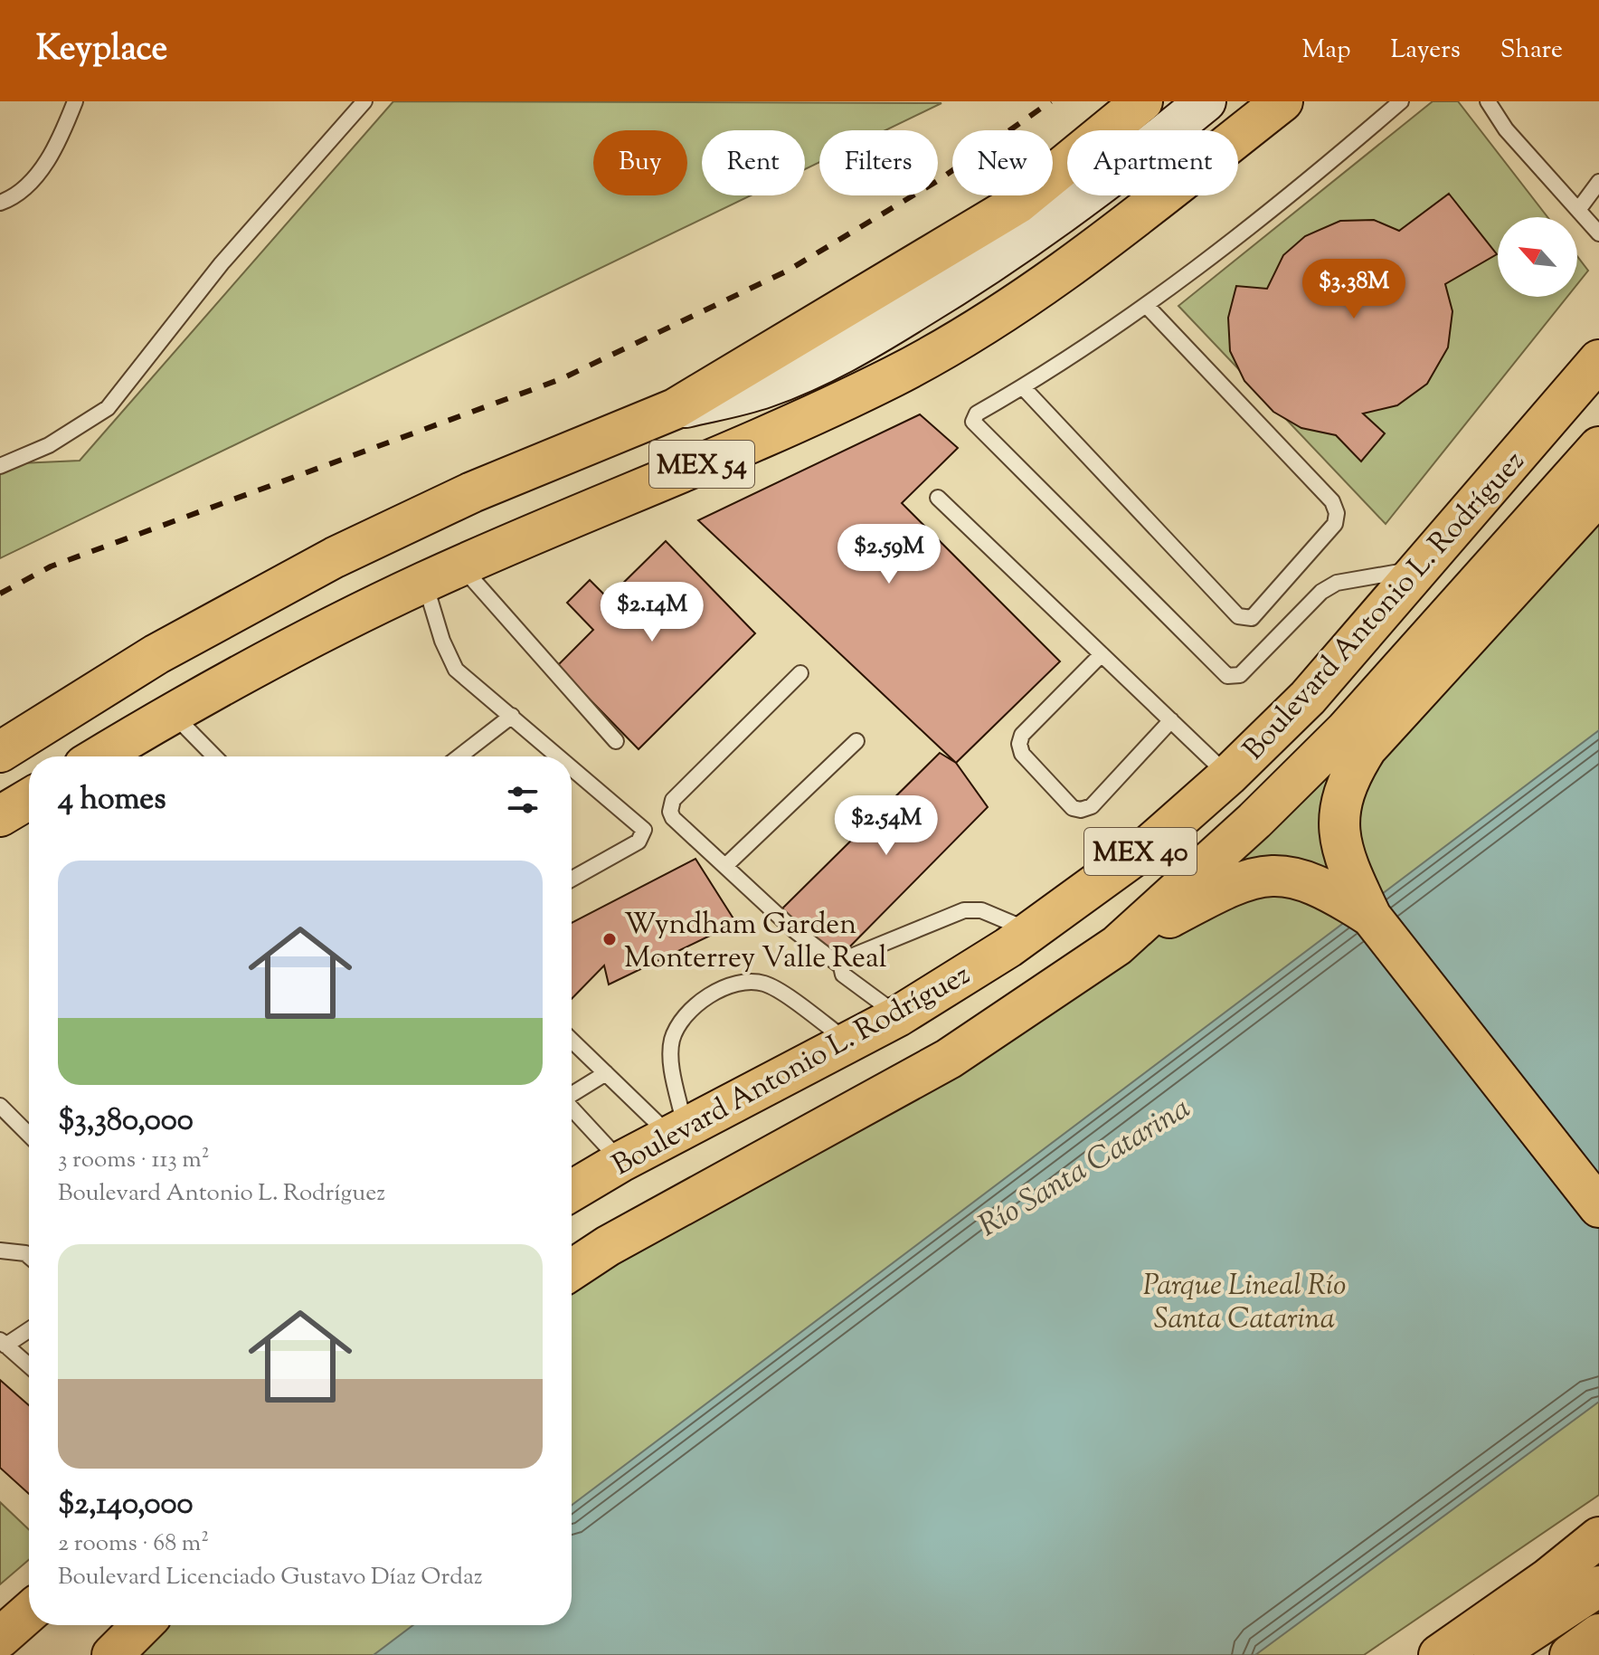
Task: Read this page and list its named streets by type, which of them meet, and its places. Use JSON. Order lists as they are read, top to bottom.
{
  "streets": {
    "main road": ["MEX 54", "Boulevard Antonio L. Rodríguez", "MEX 40"]
  },
  "water": ["Río Santa Catarina"],
  "parks": ["Parque Lineal Río Santa Catarina"],
  "places": ["Wyndham Garden Monterrey Valle Real"],
  "north": "top left",
  "page": {
    "header": "Keyplace",
    "nav": ["Map", "Layers", "Share"],
    "chip": [
      "Buy",
      "Rent",
      "Filters",
      "New",
      "Apartment"
    ],
    "price": [
      "$3.38M",
      "$2.59M",
      "$2.14M",
      "$2.54M"
    ],
    "heading": "4 homes",
    "list": [
      {
        "name": "$3,380,000",
        "note": "3 rooms · 113 m² · Boulevard Antonio L. Rodríguez"
      },
      {
        "name": "$2,140,000",
        "note": "2 rooms · 68 m² · Boulevard Licenciado Gustavo Díaz Ordaz"
      }
    ]
  }
}
